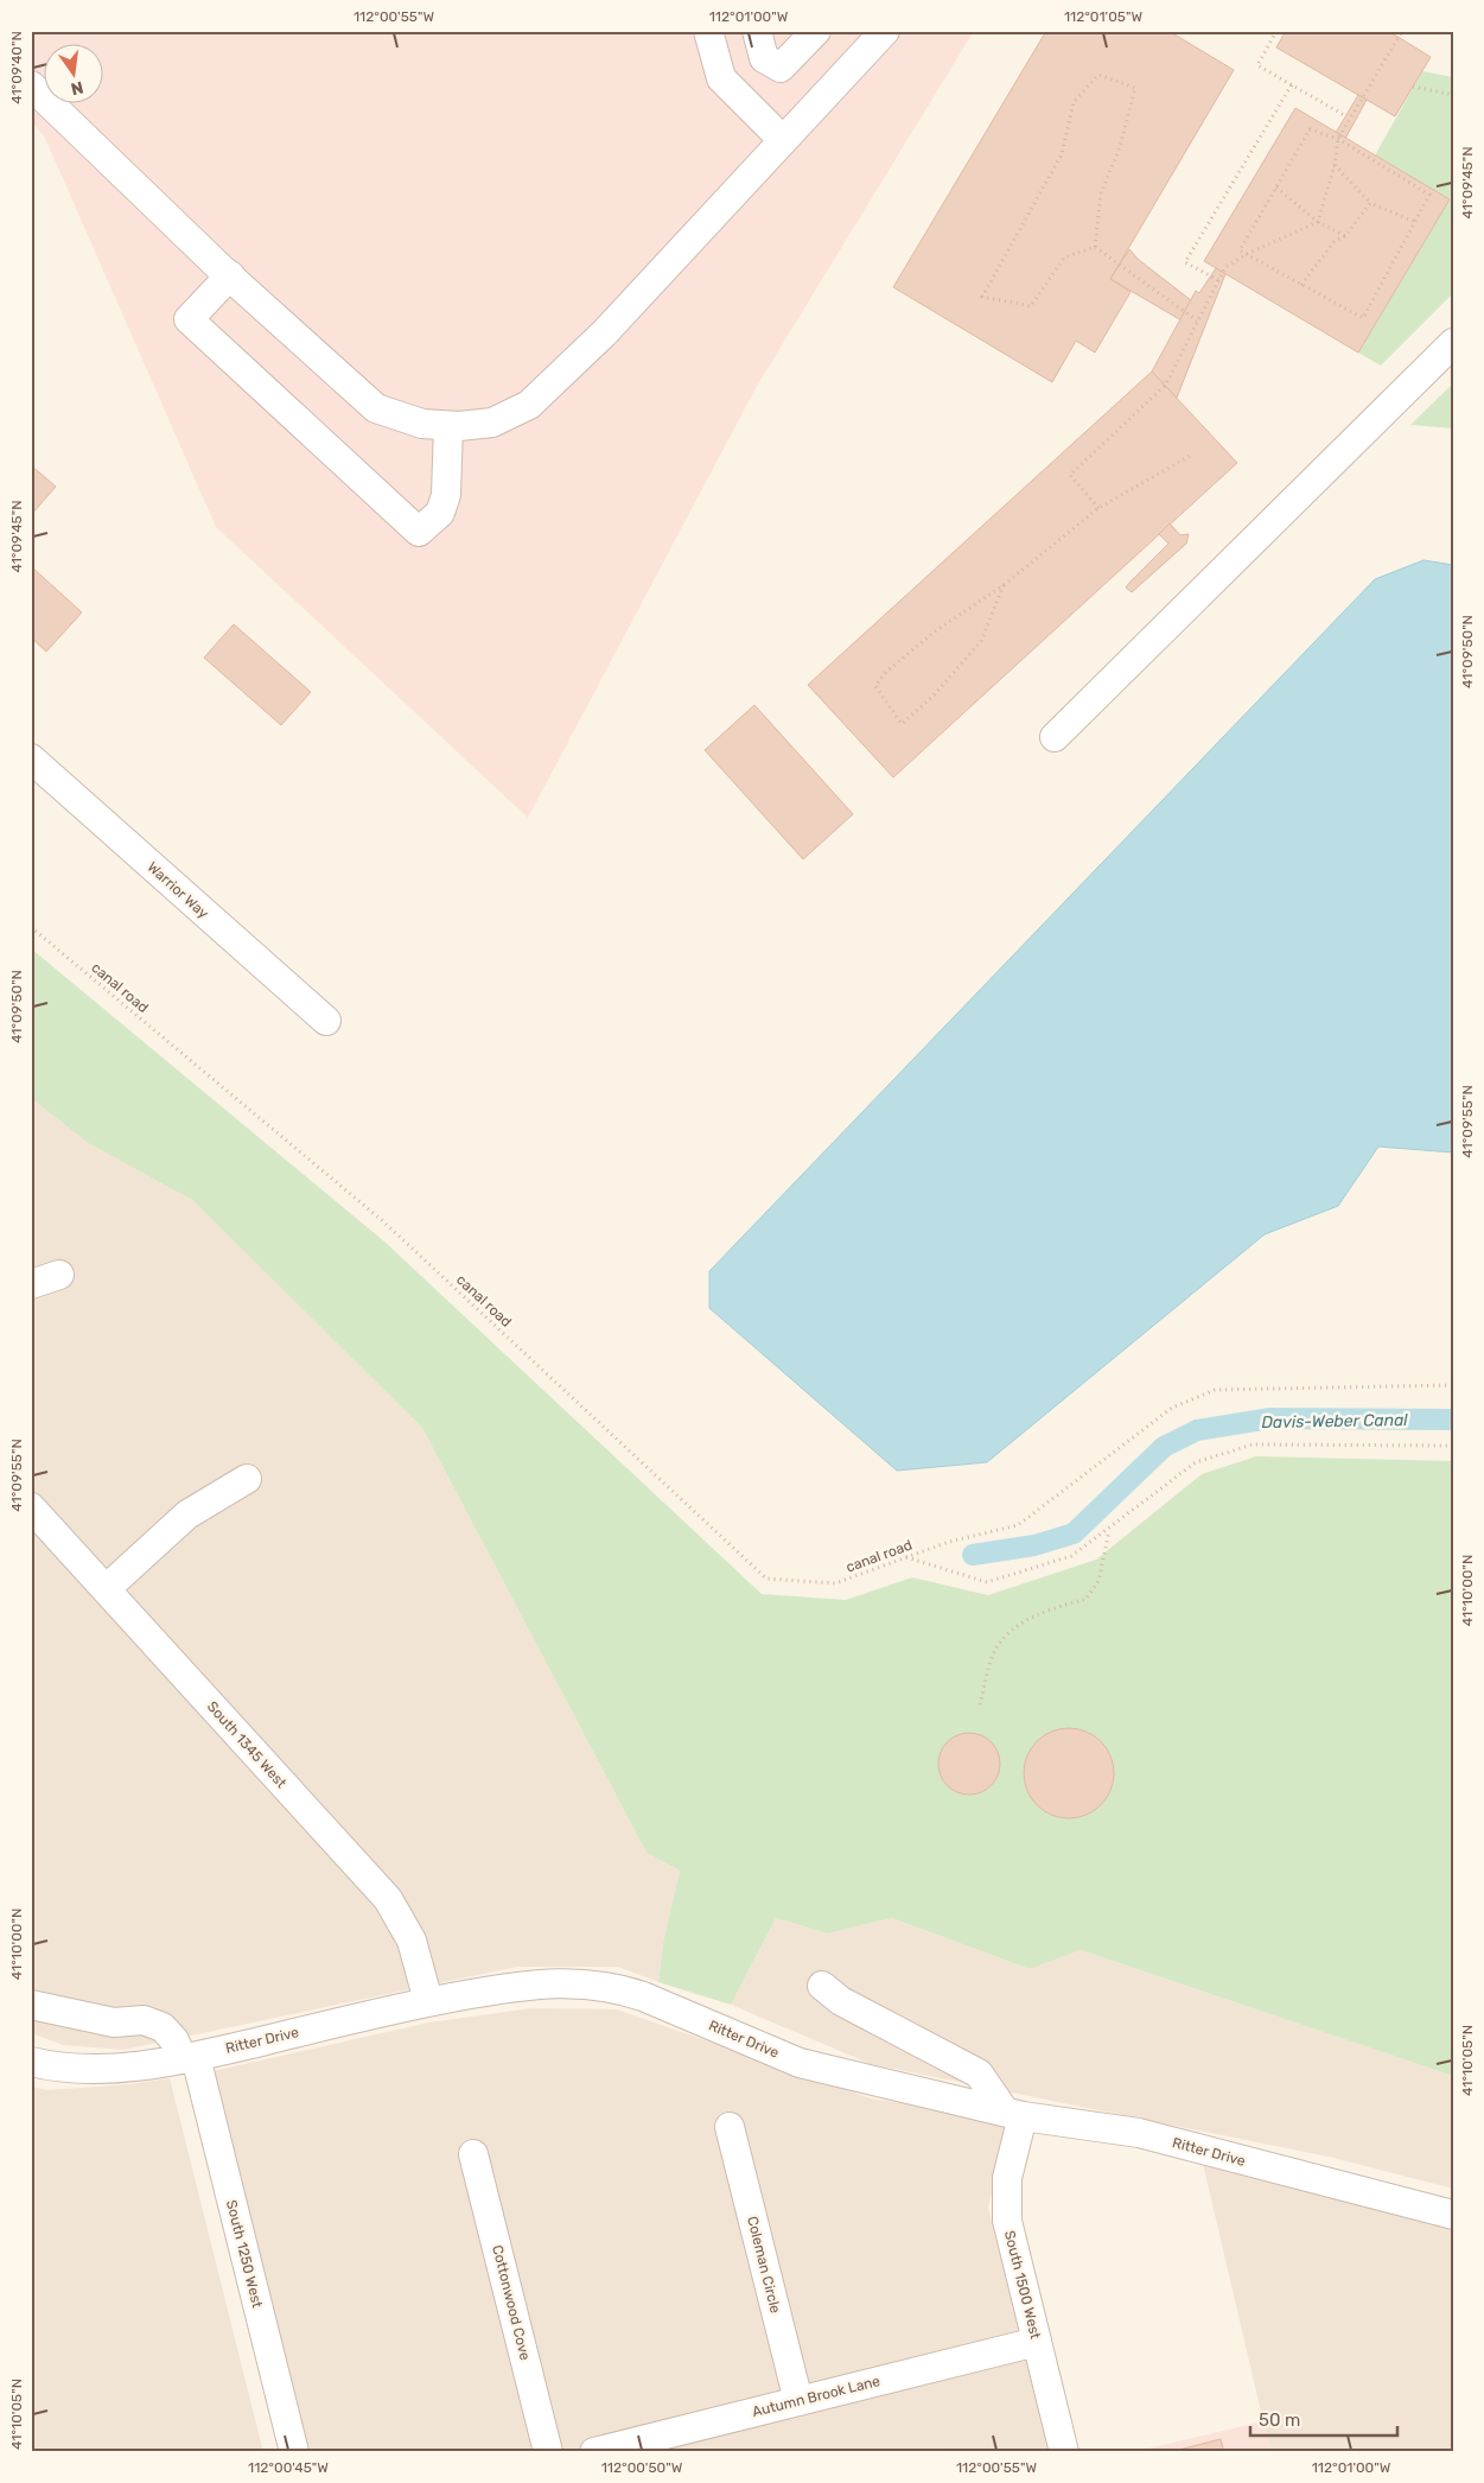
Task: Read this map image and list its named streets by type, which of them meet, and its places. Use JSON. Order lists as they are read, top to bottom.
{
  "streets": {
    "street": [
      "Warrior Way",
      "South 1345 West",
      "Ritter Drive",
      "South 1250 West",
      "Coleman Circle",
      "South 1500 West",
      "Cottonwood Cove",
      "Autumn Brook Lane"
    ],
    "path": ["canal road"]
  },
  "crossings": [
    ["South 1345 West", "Ritter Drive"],
    ["Ritter Drive", "South 1250 West"],
    ["Ritter Drive", "South 1500 West"],
    ["Coleman Circle", "Autumn Brook Lane"],
    ["South 1500 West", "Autumn Brook Lane"]
  ],
  "water": ["Davis-Weber Canal"],
  "scale_bar": "50 m",
  "north": "bottom",
  "coordinates": [
    "112°00'55\"W",
    "112°01'00\"W",
    "112°01'05\"W",
    "41°09'40\"N",
    "41°09'45\"N",
    "41°09'50\"N",
    "41°09'55\"N",
    "41°10'00\"N",
    "41°10'05\"N",
    "112°00'45\"W",
    "112°00'50\"W"
  ]
}
